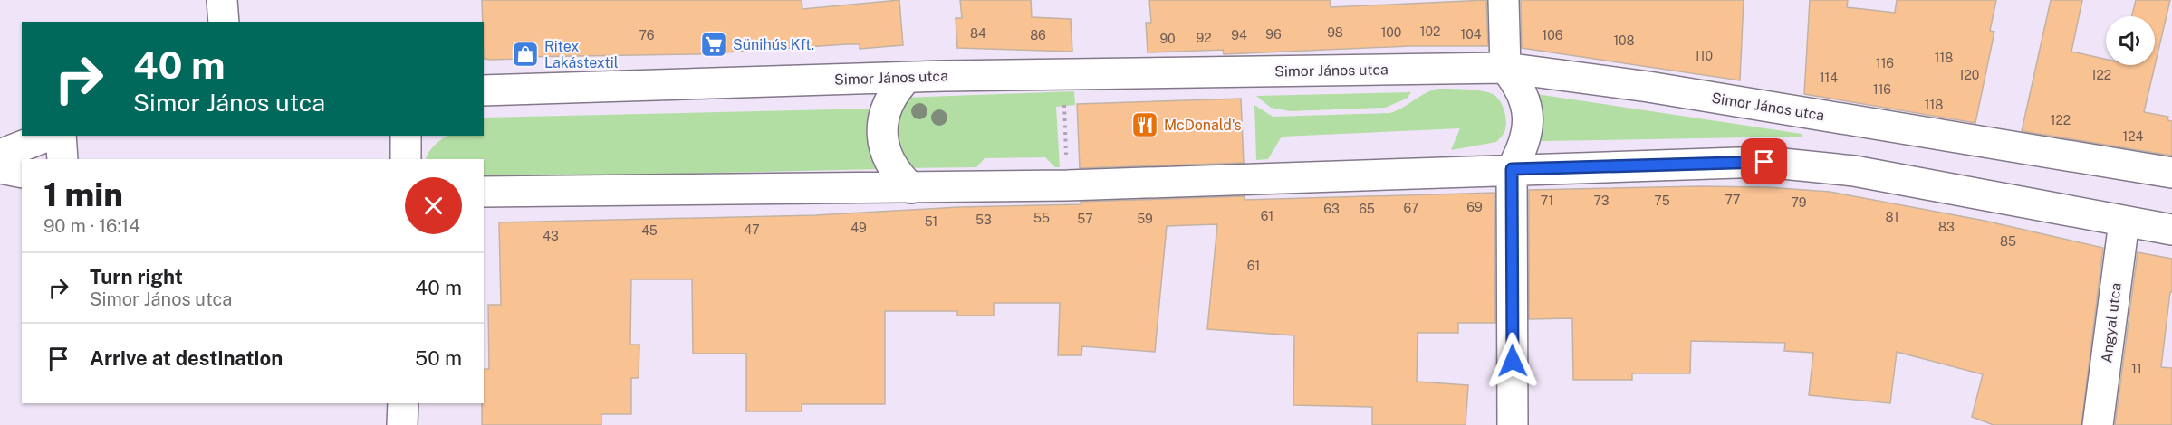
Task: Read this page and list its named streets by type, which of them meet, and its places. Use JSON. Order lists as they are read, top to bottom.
{
  "streets": {
    "street": ["Simor János utca", "Angyal utca"]
  },
  "places": {
    "supermarket": ["Sünihús Kft."],
    "shop": ["Ritex Lakástextil"],
    "restaurant": ["McDonald's"]
  },
  "house_numbers": [
    "102",
    "98",
    "100",
    "84",
    "96",
    "104",
    "76",
    "86",
    "94",
    "106",
    "92",
    "90",
    "108",
    "110",
    "118",
    "116",
    "120",
    "122",
    "114",
    "116",
    "118",
    "122",
    "124",
    "77",
    "71",
    "73",
    "75",
    "79",
    "69",
    "67",
    "63",
    "65",
    "61",
    "81",
    "55",
    "57",
    "59",
    "53",
    "51",
    "83",
    "49",
    "47",
    "45",
    "43",
    "85",
    "61",
    "11"
  ],
  "page": {
    "turn": ["40 m", "Simor János utca"],
    "heading": ["1 min", "90 m · 16:14"],
    "list": [
      {
        "name": "Turn right",
        "note": "Simor János utca",
        "value": "40 m"
      },
      {
        "name": "Arrive at destination",
        "value": "50 m"
      }
    ]
  }
}
